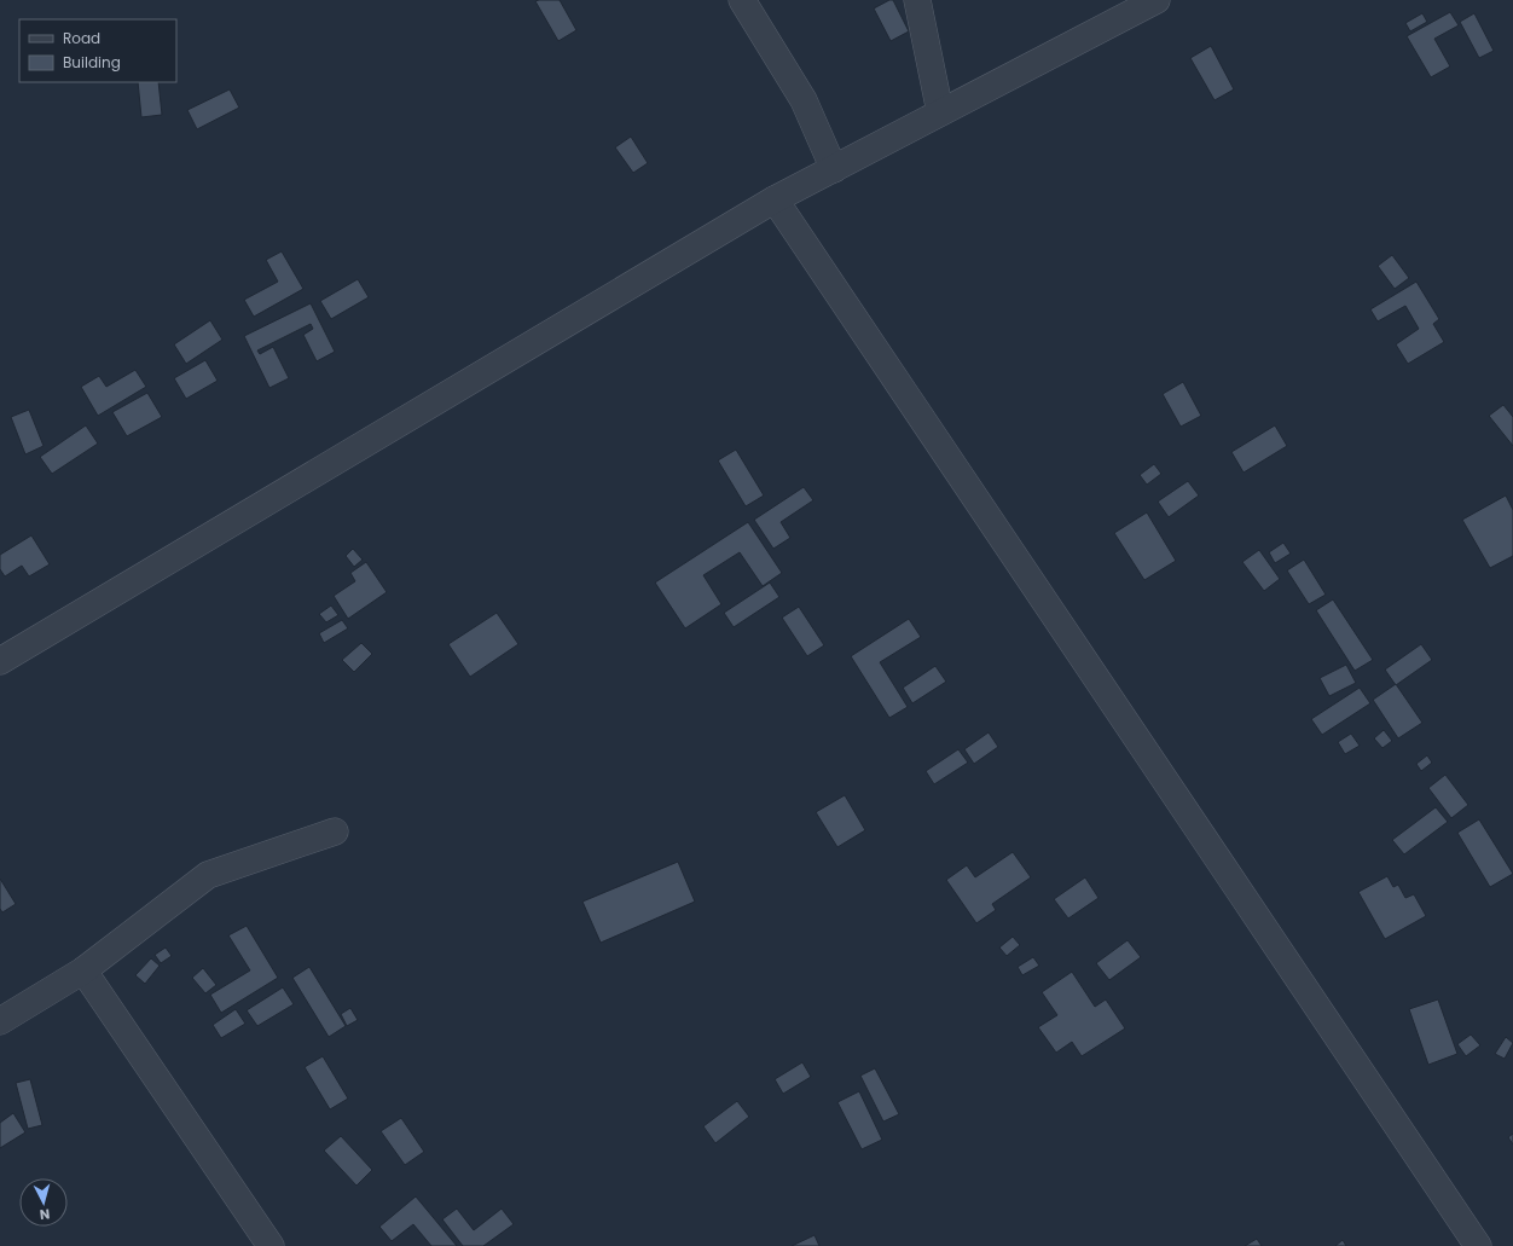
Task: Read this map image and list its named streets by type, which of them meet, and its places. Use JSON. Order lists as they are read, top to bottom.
{
  "legend": ["Road", "Building"],
  "north": "bottom"
}
